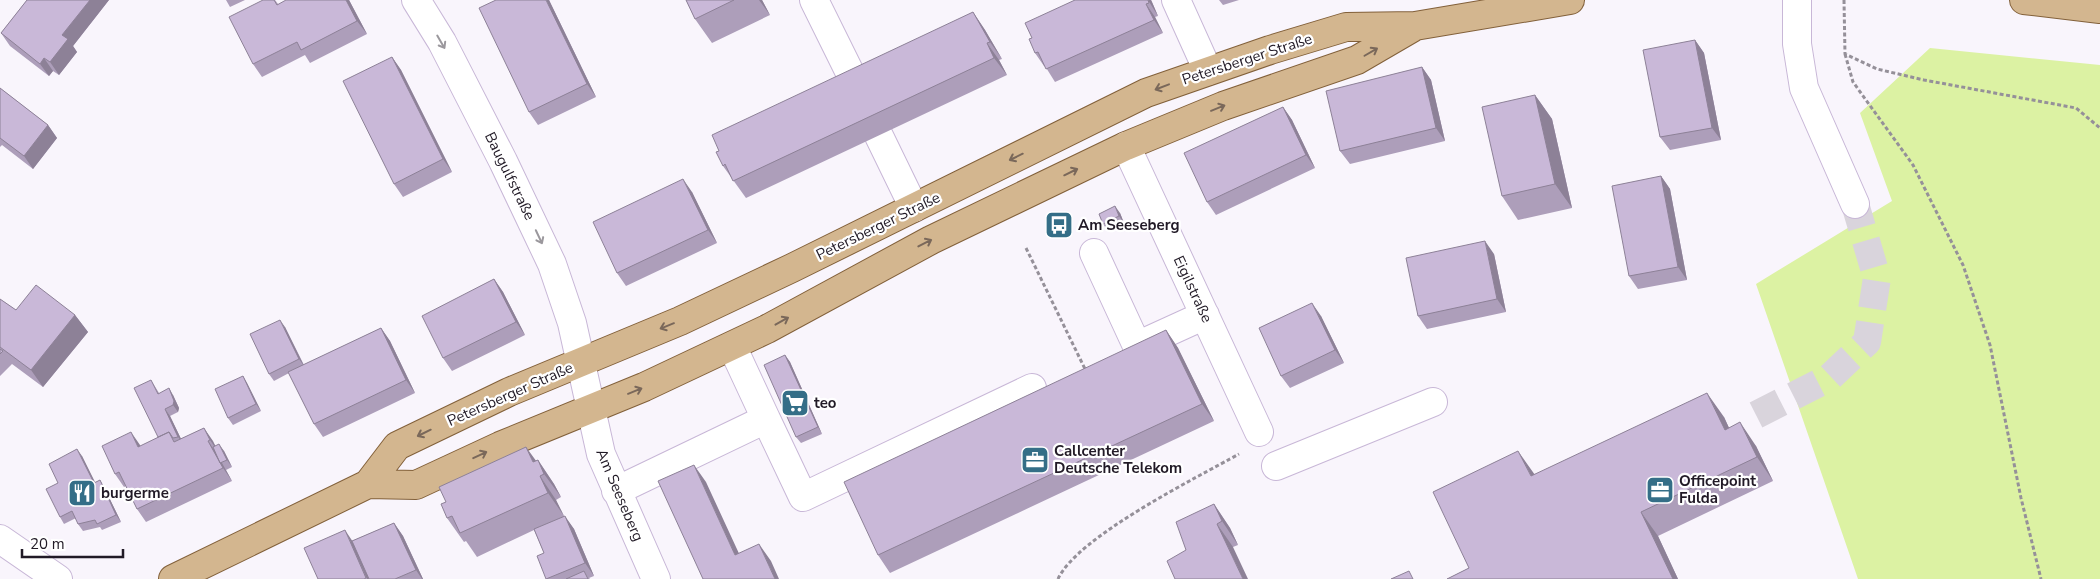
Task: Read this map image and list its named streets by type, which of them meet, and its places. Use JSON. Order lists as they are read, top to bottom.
{
  "streets": {
    "main road": ["Petersberger Straße"],
    "street": ["Baugulfstraße", "Eigilstraße", "Am Seeseberg"]
  },
  "crossings": [
    ["Petersberger Straße", "Baugulfstraße"],
    ["Petersberger Straße", "Eigilstraße"],
    ["Petersberger Straße", "Am Seeseberg"],
    ["Baugulfstraße", "Am Seeseberg"]
  ],
  "one_way": ["Baugulfstraße"],
  "places": {
    "bus stop": ["Am Seeseberg"],
    "supermarket": ["teo"],
    "office": ["Callcenter Deutsche Telekom", "Officepoint Fulda"],
    "restaurant": ["burgerme"]
  },
  "scale_bar": "20 m"
}
